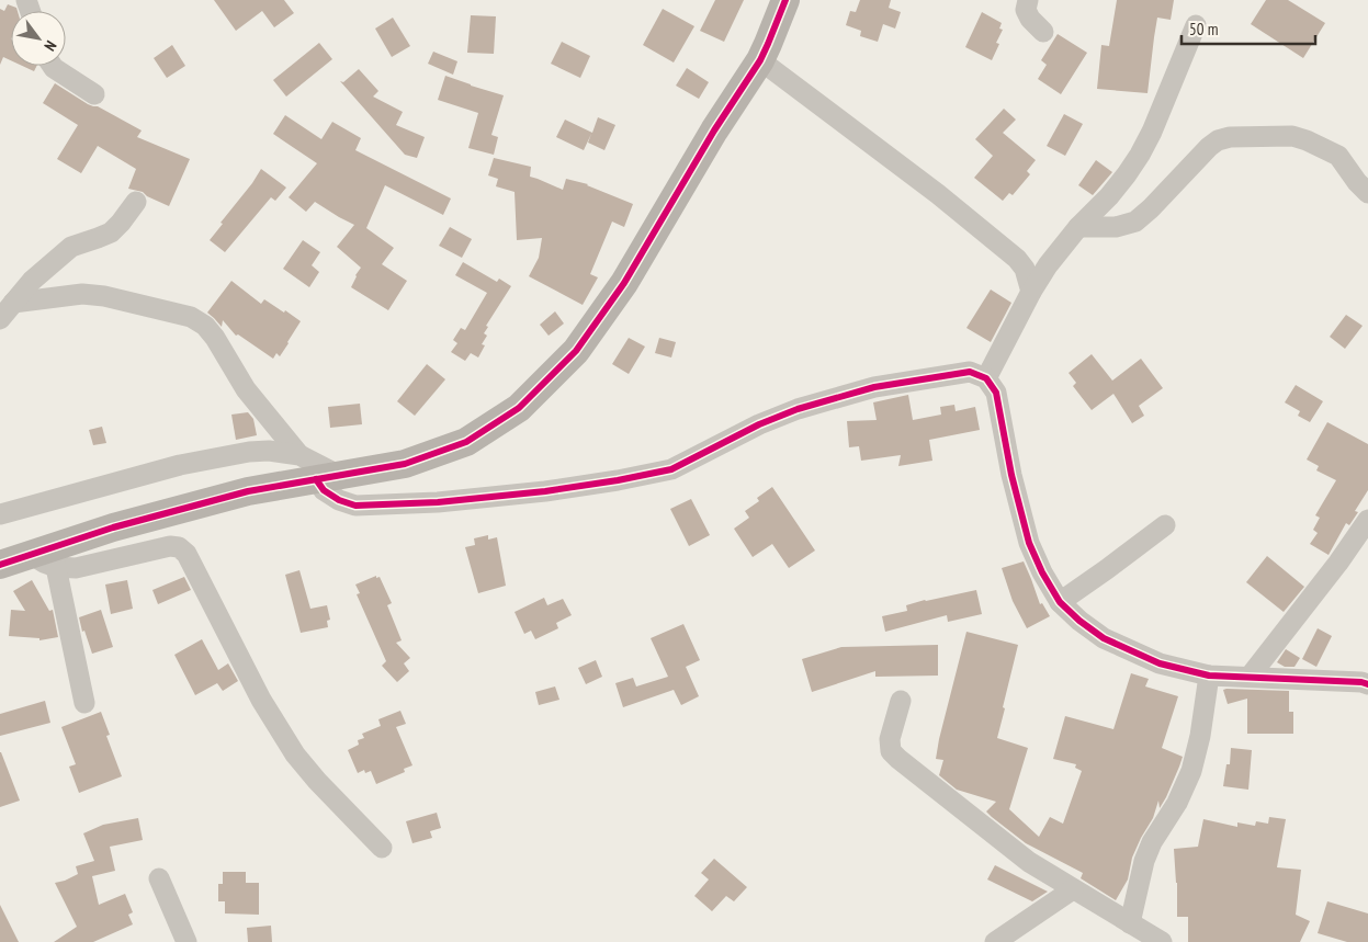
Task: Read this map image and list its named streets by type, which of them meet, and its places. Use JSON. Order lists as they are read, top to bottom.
{
  "scale_bar": "50 m",
  "north": "bottom right"
}
